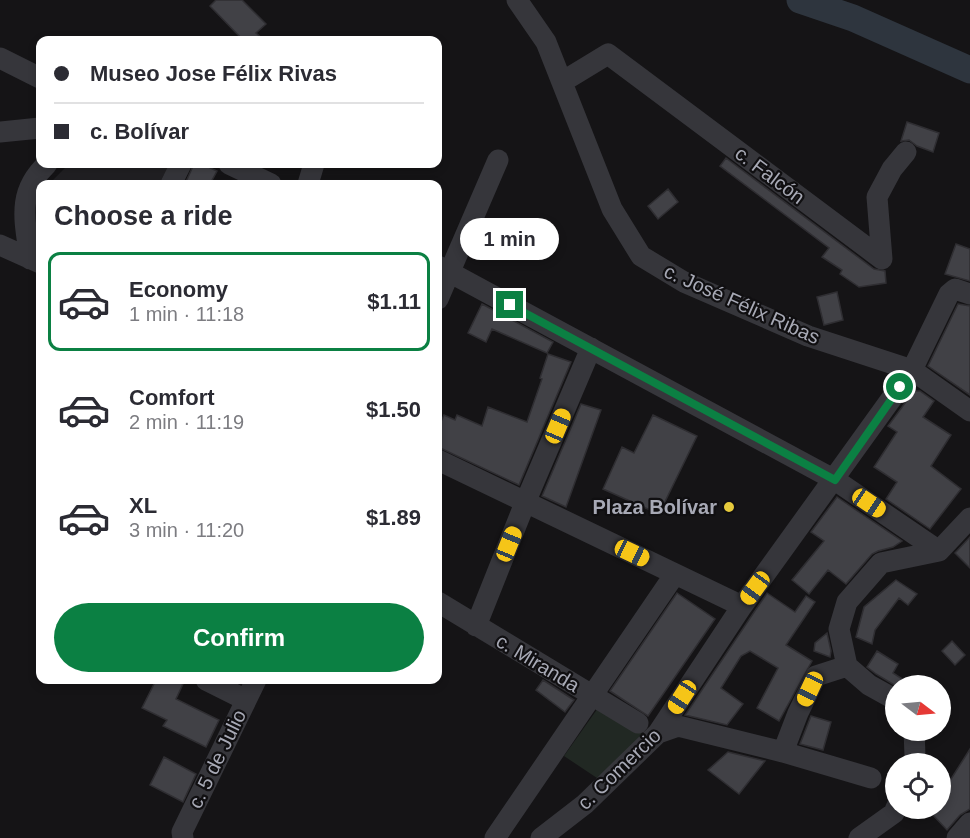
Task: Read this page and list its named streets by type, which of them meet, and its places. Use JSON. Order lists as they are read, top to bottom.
{
  "streets": {
    "street": [
      "c. Falcón",
      "c. José Félix Ribas",
      "c. Miranda",
      "c. 5 de Julio",
      "c. Comercio"
    ]
  },
  "crossings": [
    ["c. Falcón", "c. José Félix Ribas"],
    ["c. José Félix Ribas", "c. Comercio"]
  ],
  "places": ["Plaza Bolívar"],
  "north": "right",
  "page": {
    "banner": ["Museo Jose Félix Rivas", "c. Bolívar"],
    "heading": "Choose a ride",
    "bubble": "1 min",
    "list": [
      {
        "name": "Economy",
        "note": "1 min · 11:18",
        "value": "$1.11"
      },
      {
        "name": "Comfort",
        "note": "2 min · 11:19",
        "value": "$1.50"
      },
      {
        "name": "XL",
        "note": "3 min · 11:20",
        "value": "$1.89"
      }
    ],
    "buttons": "Confirm"
  }
}
